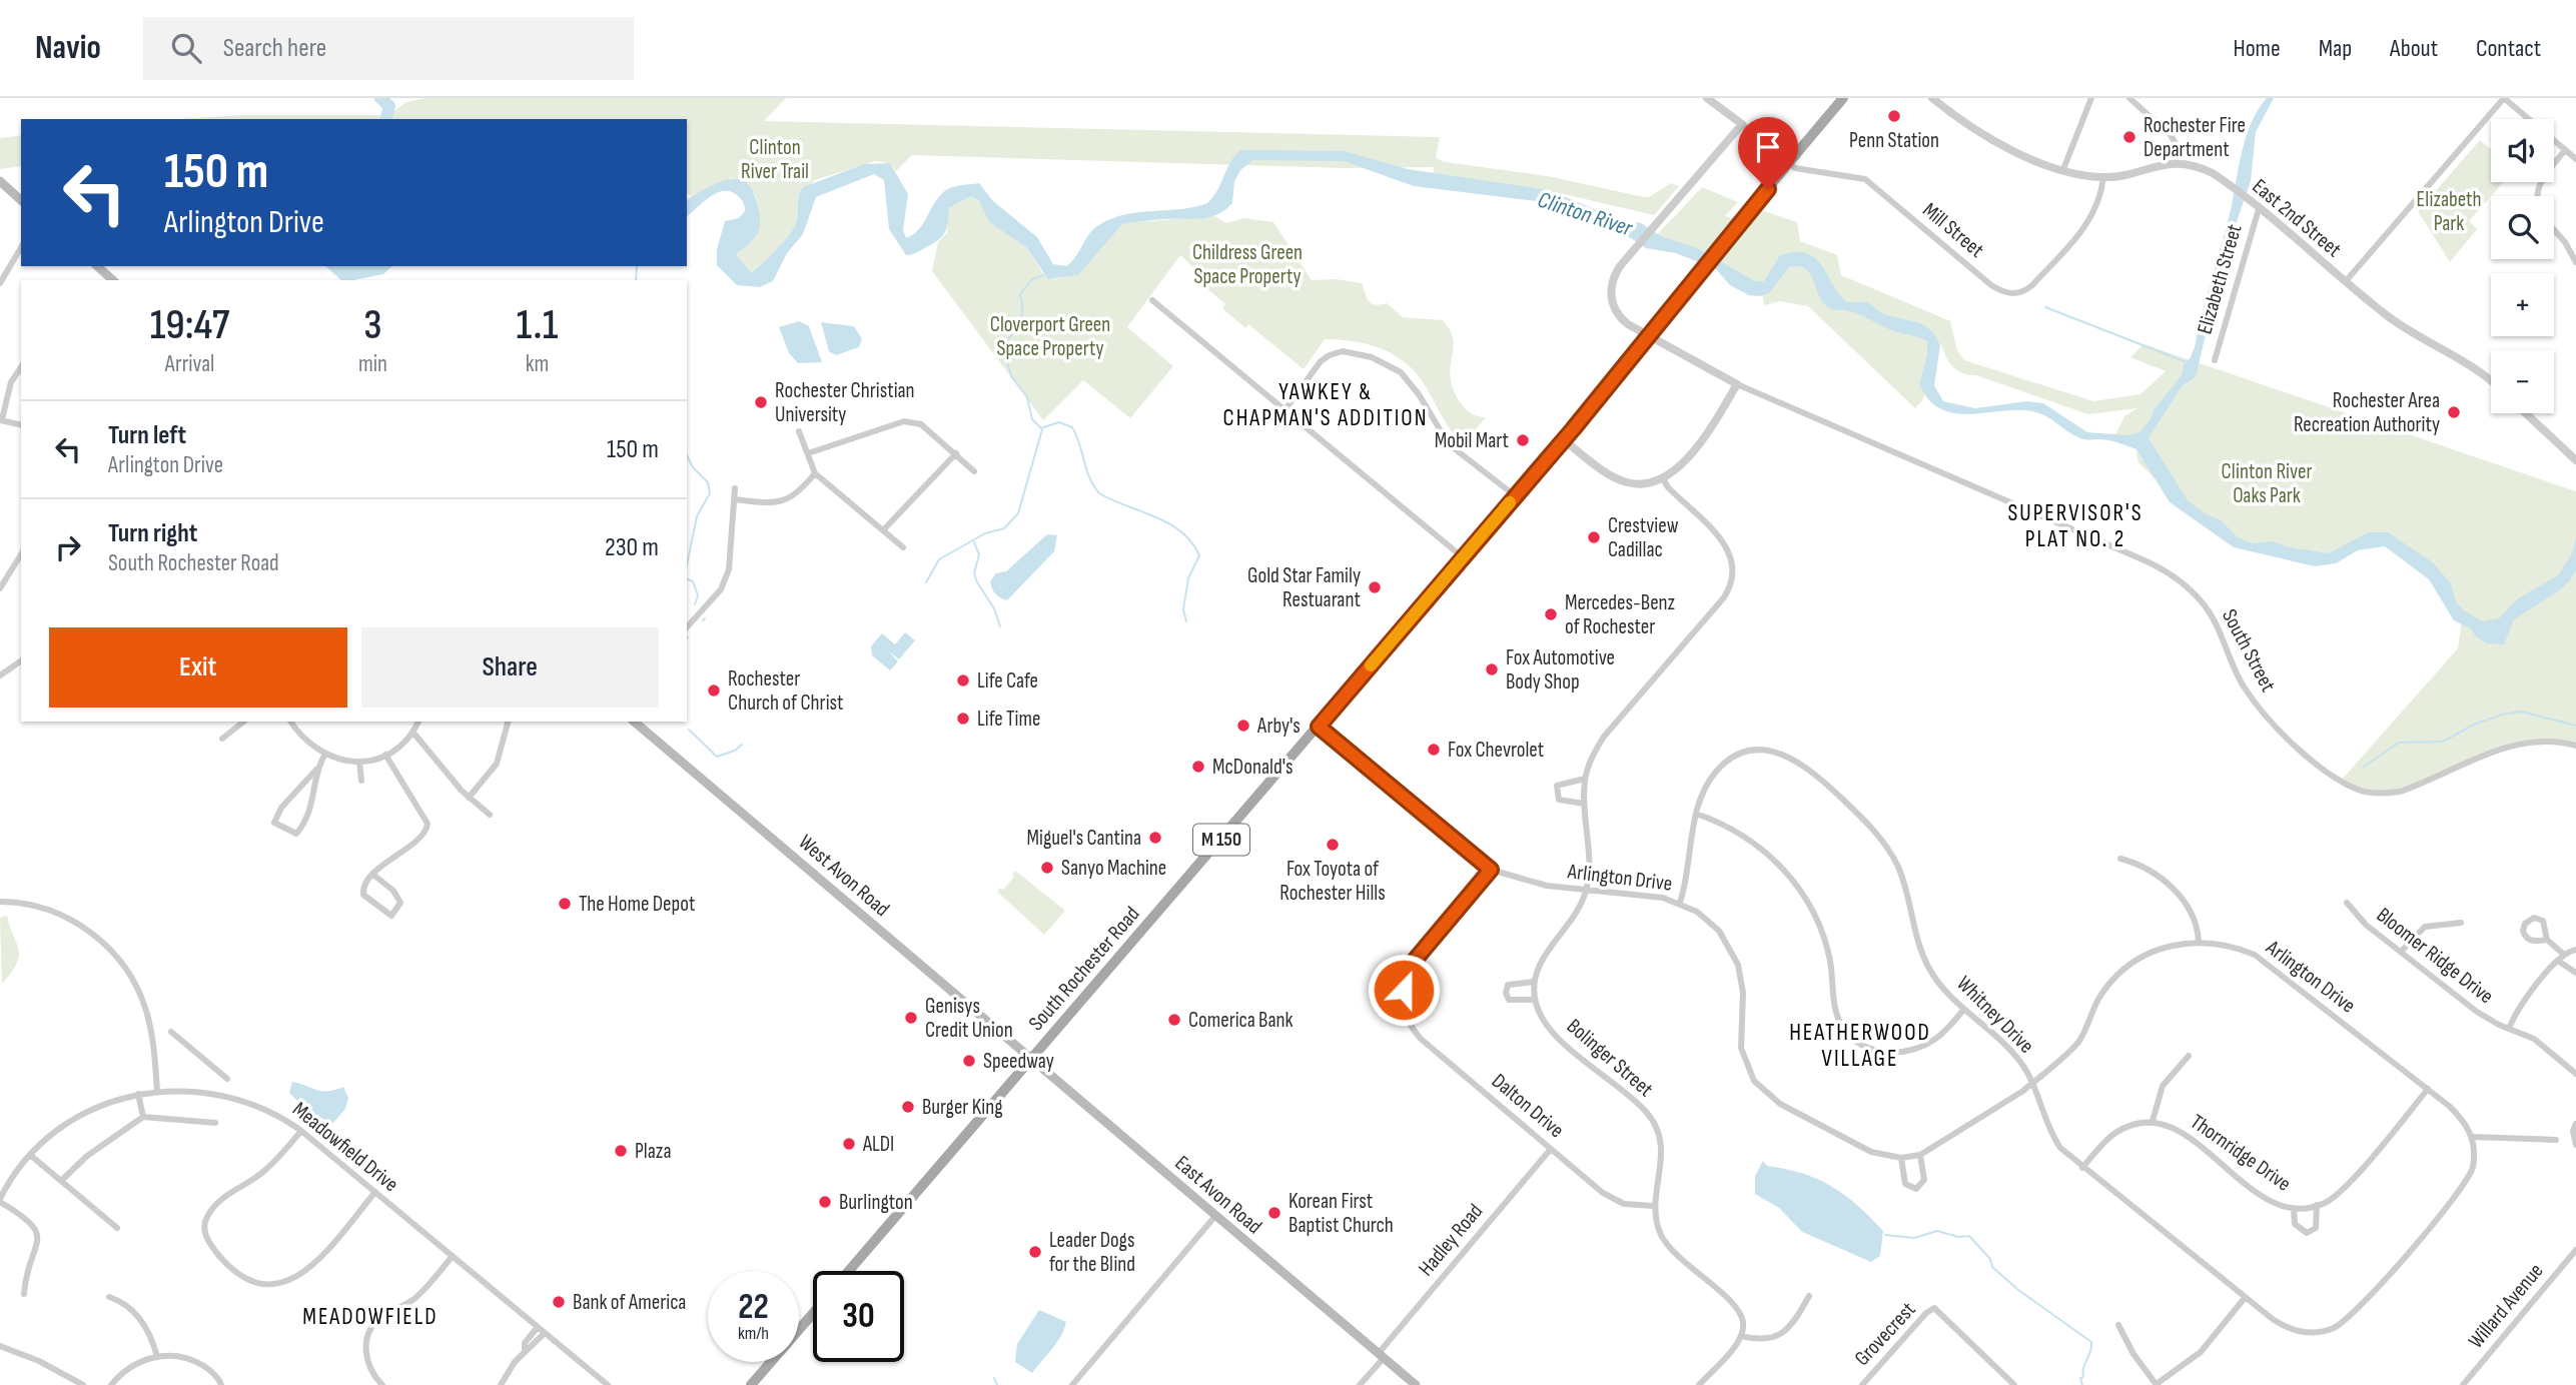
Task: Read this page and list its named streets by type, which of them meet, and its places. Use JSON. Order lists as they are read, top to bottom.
{
  "streets": {
    "main road": [
      "M 150",
      "West Avon Road",
      "South Rochester Road",
      "East Avon Road"
    ],
    "street": [
      "East 2nd Street",
      "Mill Street",
      "Elizabeth Street",
      "South Street",
      "Arlington Drive",
      "Bloomer Ridge Drive",
      "Whitney Drive",
      "Bolinger Street",
      "Dalton Drive",
      "Meadowfield Drive",
      "Thornridge Drive",
      "Hadley Road",
      "Willard Avenue",
      "Grovecrest"
    ]
  },
  "crossings": [
    ["East 2nd Street", "Mill Street"],
    ["East 2nd Street", "Elizabeth Street"],
    ["West Avon Road", "South Rochester Road"],
    ["West Avon Road", "East Avon Road"],
    ["Arlington Drive", "South Rochester Road"],
    ["Arlington Drive", "Whitney Drive"],
    ["Arlington Drive", "Bolinger Street"],
    ["Arlington Drive", "Thornridge Drive"],
    ["South Rochester Road", "East Avon Road"],
    ["Bolinger Street", "Dalton Drive"],
    ["Dalton Drive", "Hadley Road"],
    ["East Avon Road", "Hadley Road"]
  ],
  "districts": [
    "YAWKEY & CHAPMAN'S ADDITION",
    "SUPERVISOR'S PLAT NO. 2",
    "HEATHERWOOD VILLAGE",
    "MEADOWFIELD"
  ],
  "water": ["Clinton River"],
  "parks": [
    "Clinton River Trail",
    "Elizabeth Park",
    "Childress Green Space Property",
    "Cloverport Green Space Property",
    "Clinton River Oaks Park"
  ],
  "places": [
    "Penn Station",
    "Rochester Fire Department",
    "Rochester Christian University",
    "Rochester Area Recreation Authority",
    "Mobil Mart",
    "Crestview Cadillac",
    "Gold Star Family Restuarant",
    "Mercedes-Benz of Rochester",
    "Fox Automotive Body Shop",
    "Life Cafe",
    "Rochester Church of Christ",
    "Life Time",
    "Arby's",
    "Fox Chevrolet",
    "McDonald's",
    "Miguel's Cantina",
    "Fox Toyota of Rochester Hills",
    "Sanyo Machine",
    "The Home Depot",
    "Genisys Credit Union",
    "Comerica Bank",
    "Speedway",
    "Burger King",
    "ALDI",
    "Plaza",
    "Burlington",
    "Korean First Baptist Church",
    "Leader Dogs for the Blind",
    "Bank of America"
  ],
  "page": {
    "header": "Navio",
    "search": "Search here",
    "nav": [
      "Home",
      "Map",
      "About",
      "Contact"
    ],
    "map_buttons": ["+", "−"],
    "turn": ["150 m", "Arlington Drive"],
    "eta": [
      "19:47",
      "Arrival",
      "3",
      "min",
      "1.1",
      "km"
    ],
    "list": [
      {
        "name": "Turn left",
        "note": "Arlington Drive",
        "value": "150 m"
      },
      {
        "name": "Turn right",
        "note": "South Rochester Road",
        "value": "230 m"
      }
    ],
    "buttons": ["Exit", "Share"],
    "speed": "22 km/h",
    "limit": "30"
  }
}
